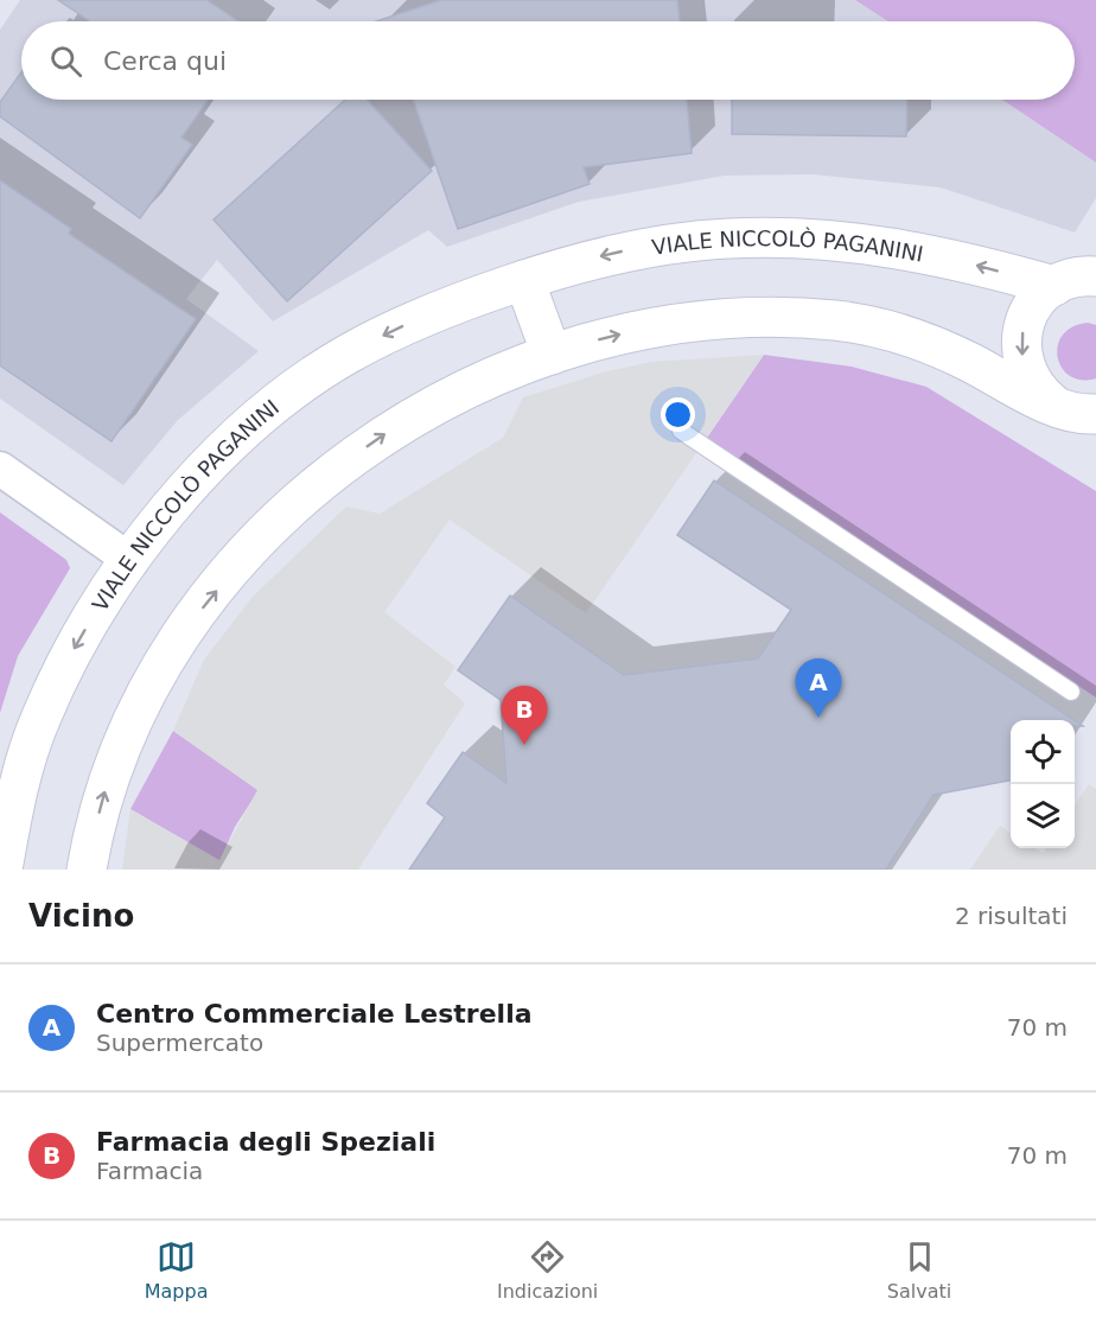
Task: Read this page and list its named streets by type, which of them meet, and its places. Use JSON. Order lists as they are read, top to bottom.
{
  "streets": {
    "street": ["VIALE NICCOLÒ PAGANINI"]
  },
  "page": {
    "search": "Cerca qui",
    "pins": ["A", "B"],
    "heading": ["Vicino", "2 risultati"],
    "list": [
      {
        "mark": "A",
        "name": "Centro Commerciale Lestrella",
        "note": "Supermercato",
        "value": "70 m"
      },
      {
        "mark": "B",
        "name": "Farmacia degli Speziali",
        "note": "Farmacia",
        "value": "70 m"
      }
    ],
    "nav": ["Mappa", "Indicazioni", "Salvati"]
  }
}
